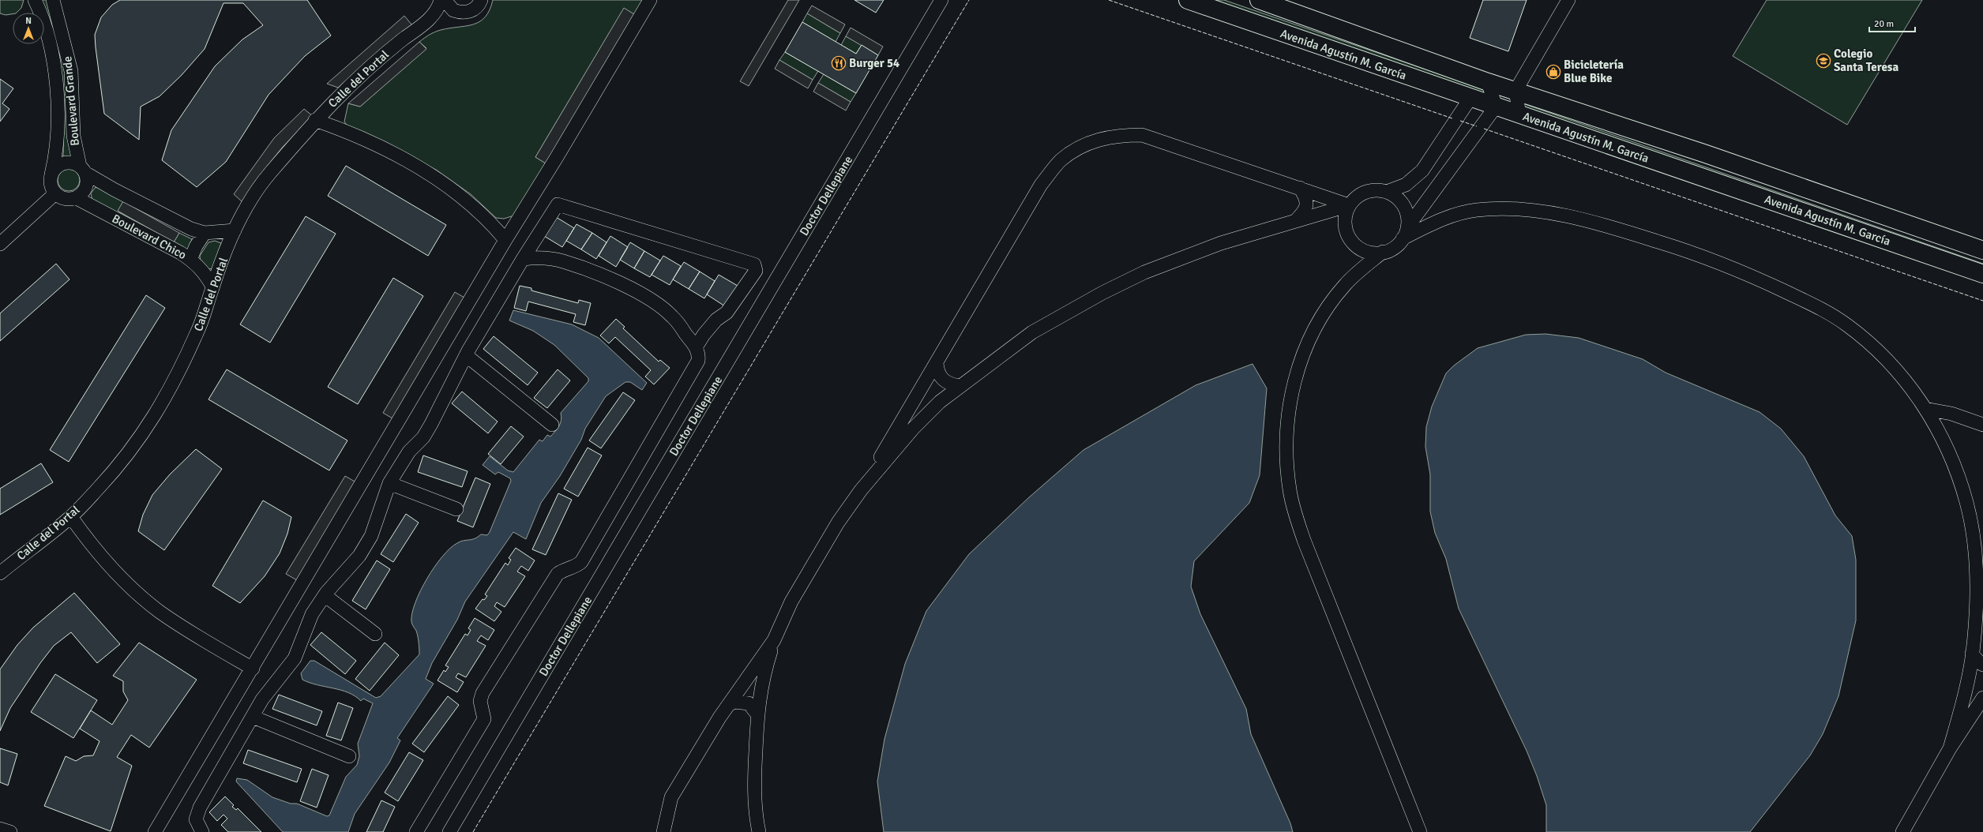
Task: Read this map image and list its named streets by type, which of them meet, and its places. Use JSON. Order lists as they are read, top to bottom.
{
  "streets": {
    "main road": ["Avenida Agustín M. García"],
    "street": [
      "Calle del Portal",
      "Boulevard Grande",
      "Doctor Dellepiane",
      "Boulevard Chico"
    ]
  },
  "crossings": [
    ["Calle del Portal", "Boulevard Chico"],
    ["Boulevard Grande", "Boulevard Chico"]
  ],
  "places": {
    "school or university": ["Colegio Santa Teresa"],
    "restaurant": ["Burger 54"],
    "shop": ["Bicicletería Blue Bike"]
  },
  "scale_bar": "20 m",
  "north": "top"
}
